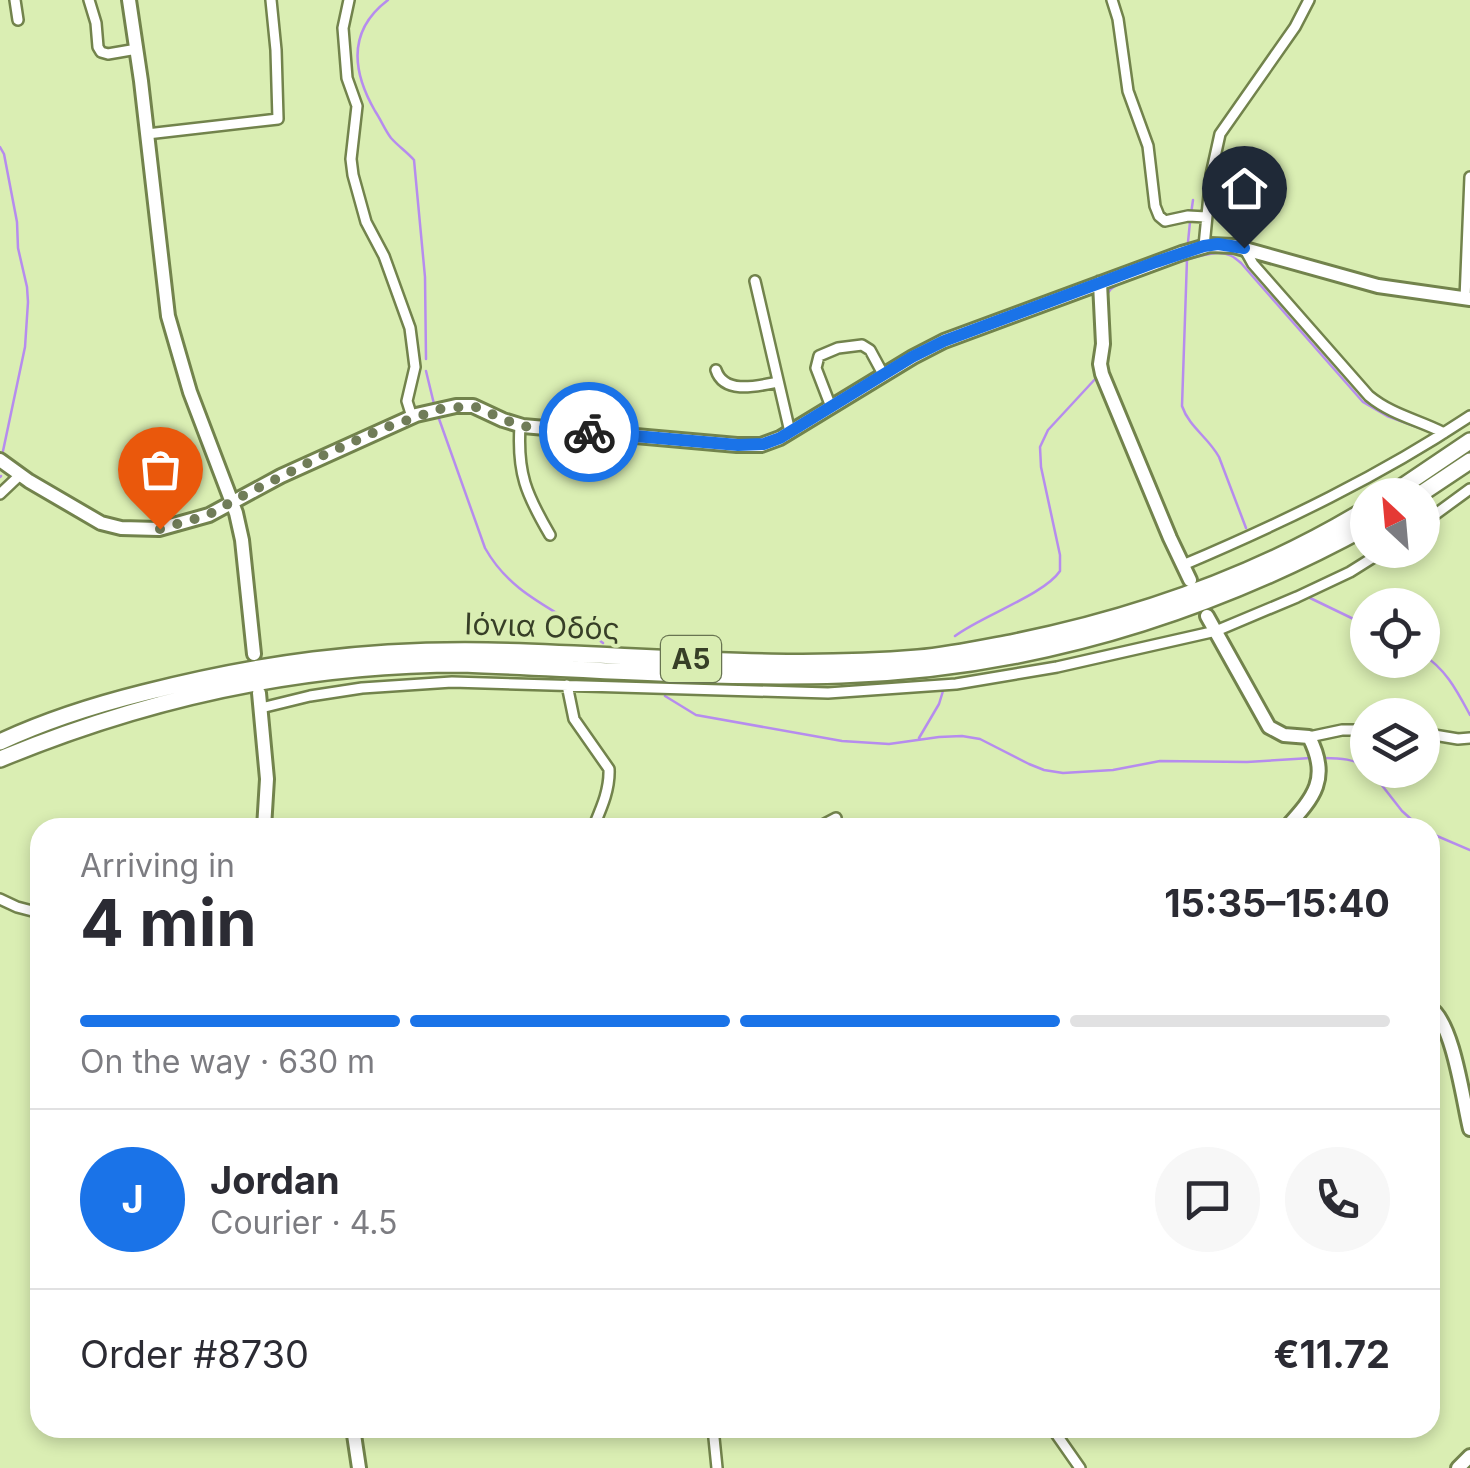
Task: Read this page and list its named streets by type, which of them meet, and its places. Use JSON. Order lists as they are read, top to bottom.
{
  "streets": {
    "highway": ["Ιόνια Οδός", "Α5"]
  },
  "north": "top left",
  "page": {
    "heading": ["4 min", "Arriving in", "15:35–15:40"],
    "panel": [
      "Jordan",
      "Courier · 4.5",
      "Order #8730",
      "€11.72"
    ],
    "bar": "On the way · 630 m",
    "round": "J"
  }
}
